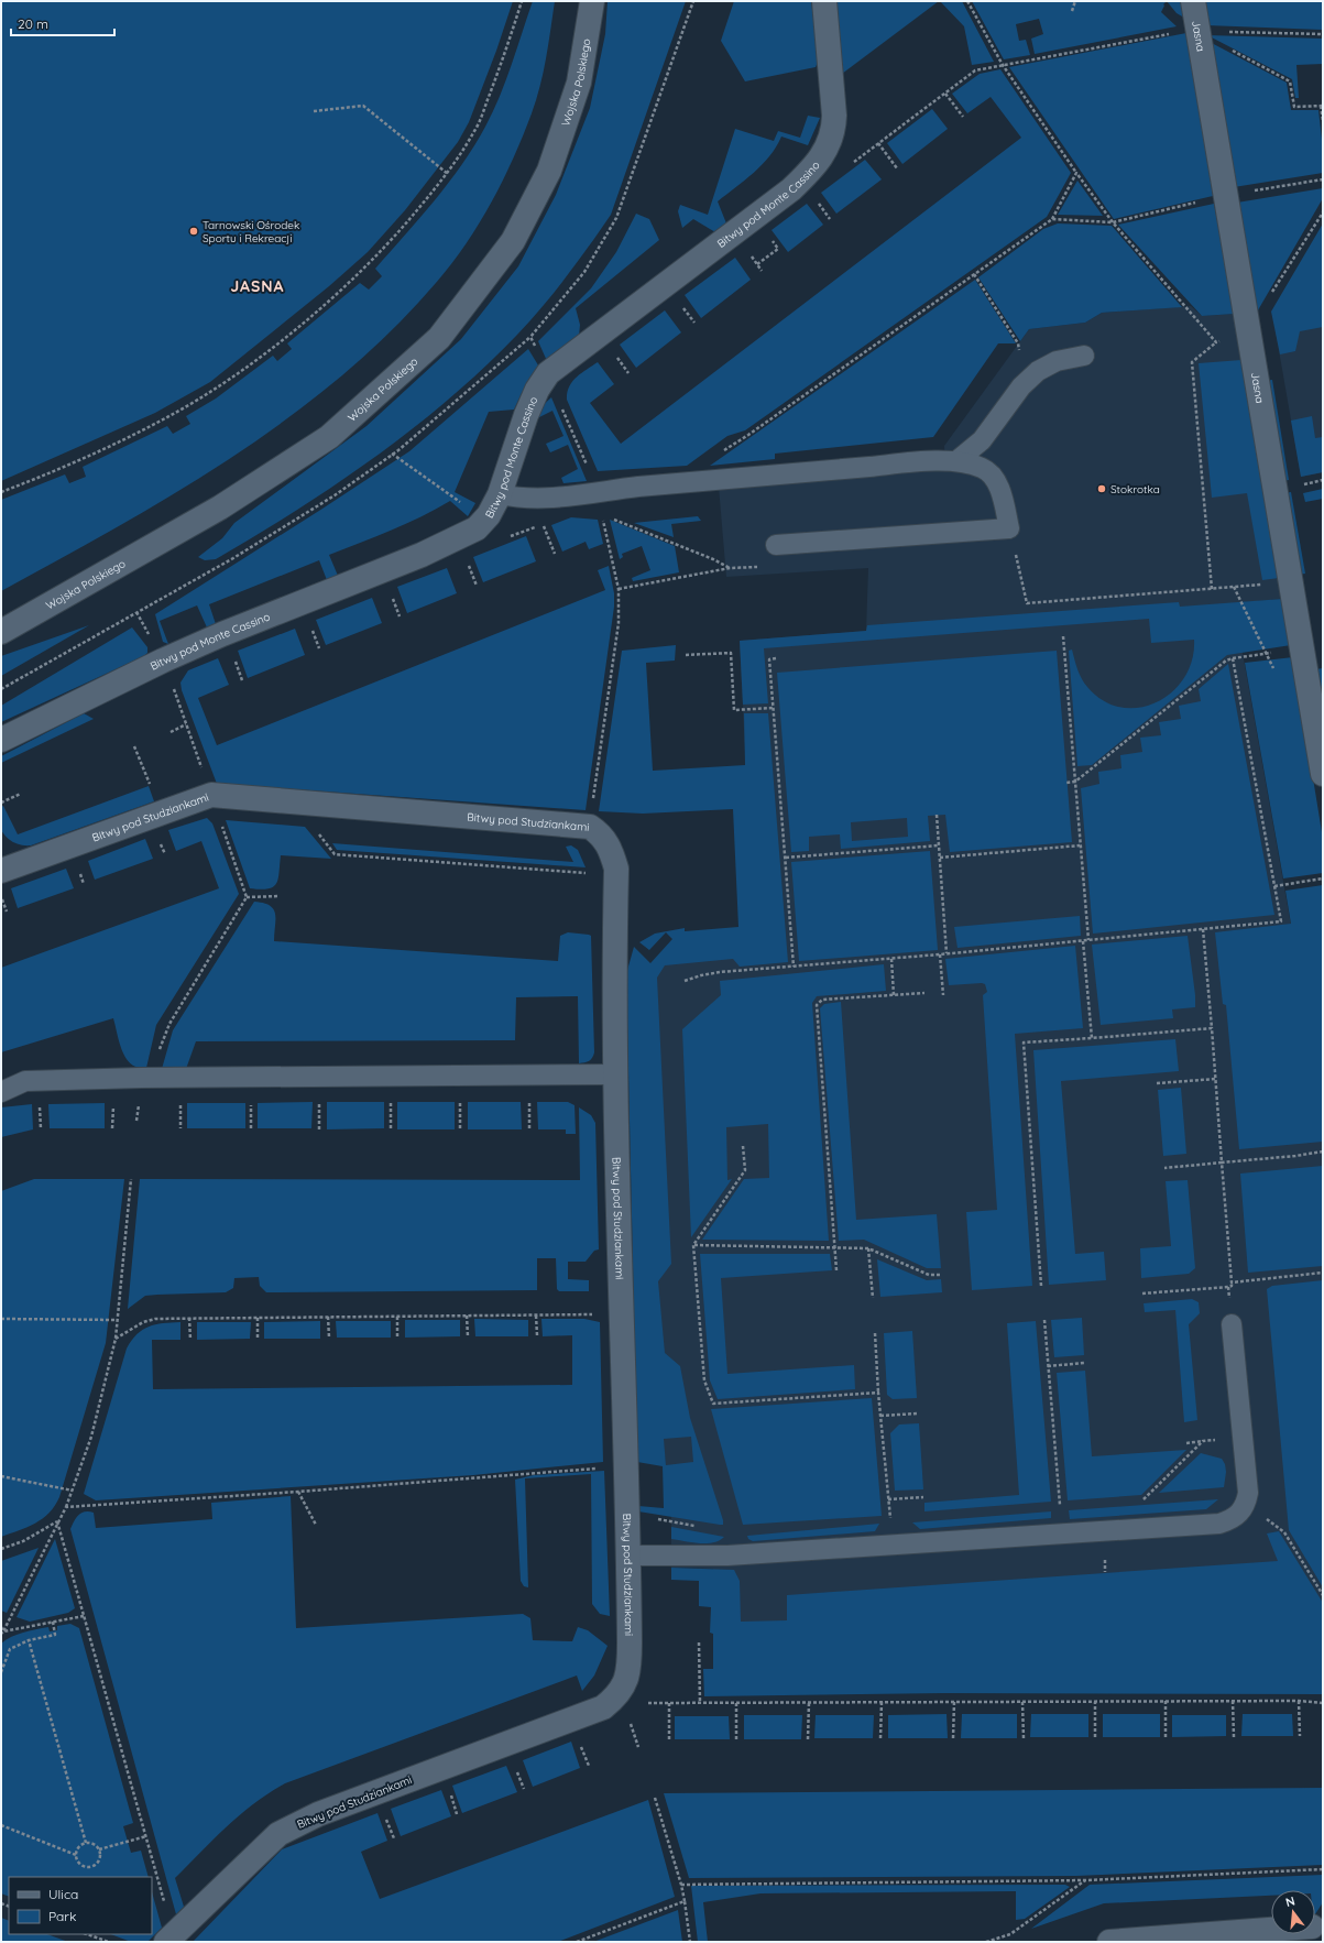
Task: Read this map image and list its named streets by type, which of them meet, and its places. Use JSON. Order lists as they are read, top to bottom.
{
  "streets": {
    "street": [
      "Jasna",
      "Wojska Polskiego",
      "Bitwy pod Monte Cassino",
      "Bitwy pod Studziankami"
    ]
  },
  "districts": ["JASNA"],
  "places": ["Tarnowski Ośrodek Sportu i Rekreacji", "Stokrotka"],
  "legend": ["Ulica", "Park"],
  "scale_bar": "20 m",
  "north": "top"
}
